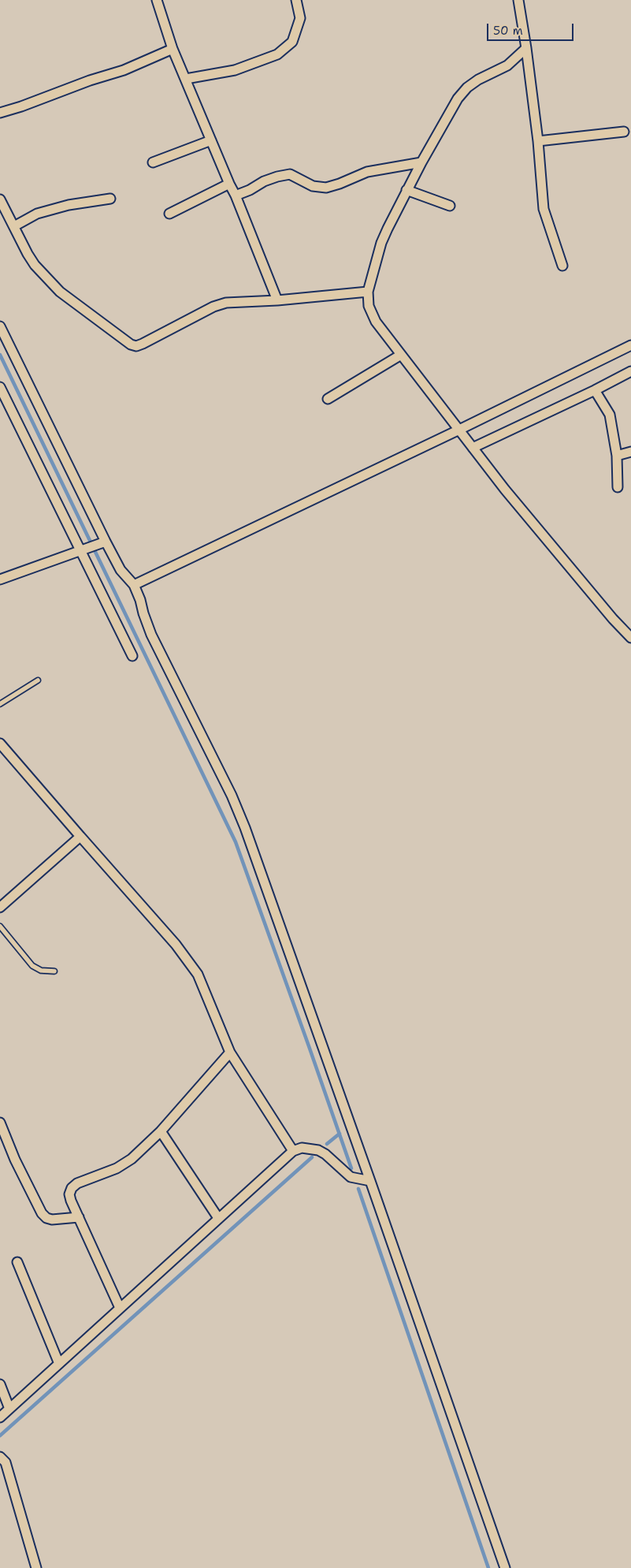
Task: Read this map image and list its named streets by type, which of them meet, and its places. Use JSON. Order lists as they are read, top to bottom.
{
  "scale_bar": "50 m"
}
